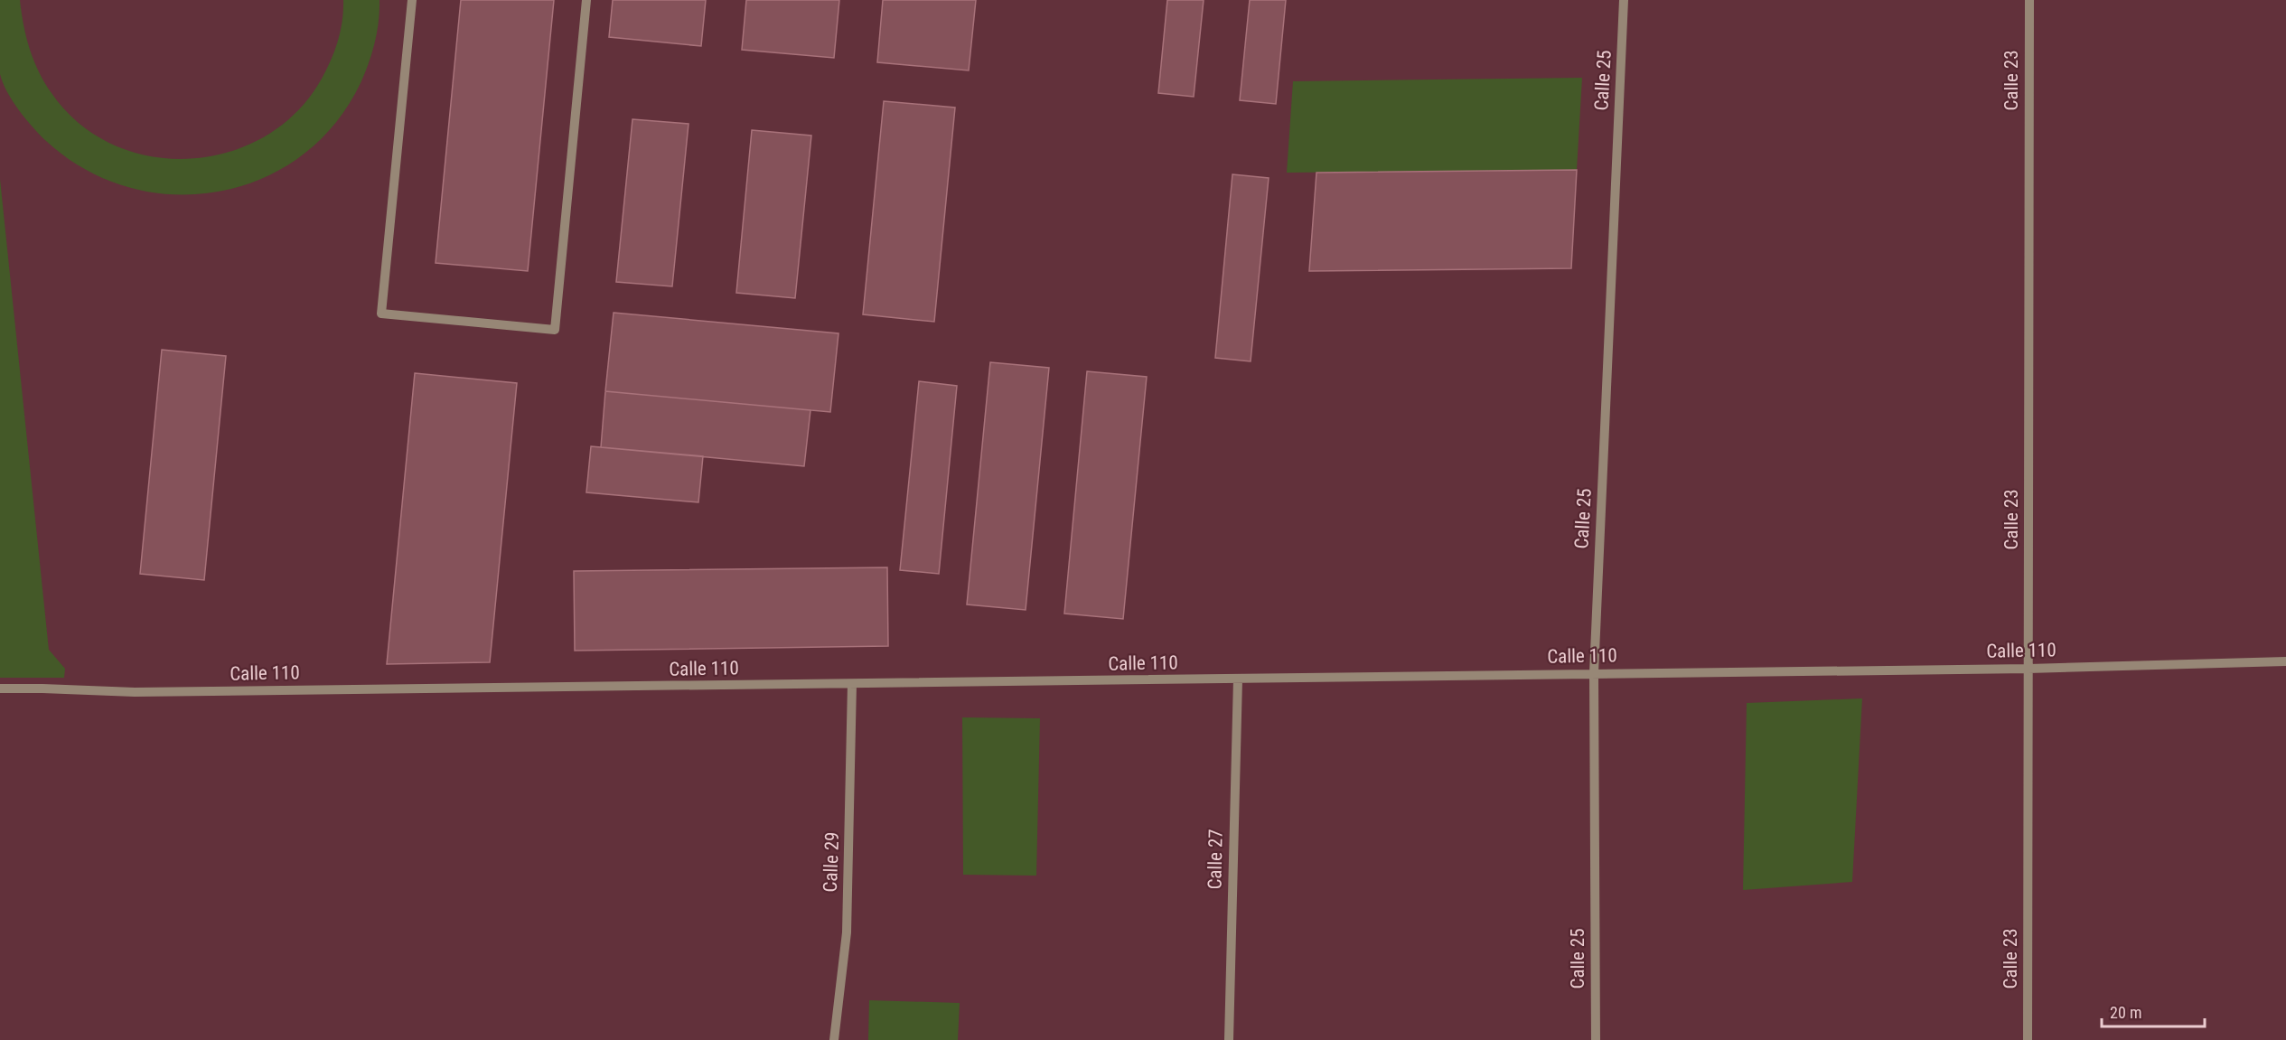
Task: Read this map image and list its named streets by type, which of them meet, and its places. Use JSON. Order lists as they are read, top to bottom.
{
  "streets": {
    "street": [
      "Calle 25",
      "Calle 23",
      "Calle 110",
      "Calle 27",
      "Calle 29"
    ]
  },
  "crossings": [
    ["Calle 25", "Calle 110"],
    ["Calle 23", "Calle 110"],
    ["Calle 110", "Calle 27"],
    ["Calle 110", "Calle 29"]
  ],
  "scale_bar": "20 m"
}
